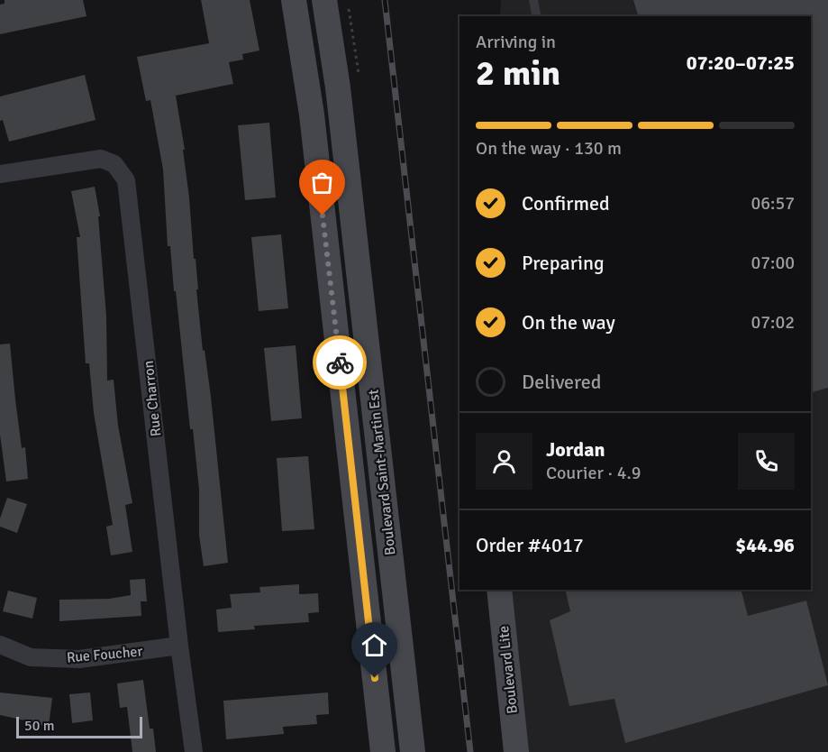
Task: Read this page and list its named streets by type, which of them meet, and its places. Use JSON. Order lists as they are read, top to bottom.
{
  "streets": {
    "main road": ["Boulevard Saint-Martin Est", "Boulevard Lite"],
    "street": ["Rue Charron", "Rue Foucher"]
  },
  "crossings": [
    ["Rue Charron", "Rue Foucher"]
  ],
  "scale_bar": "50 m",
  "page": {
    "heading": ["2 min", "Arriving in", "07:20–07:25"],
    "panel": [
      "Jordan",
      "Courier · 4.9",
      "Order #4017",
      "$44.96"
    ],
    "bar": "On the way · 130 m",
    "list": [
      ["Confirmed", "06:57"],
      ["Preparing", "07:00"],
      ["On the way", "07:02"],
      "Delivered"
    ],
    "scale": "50 m"
  }
}
